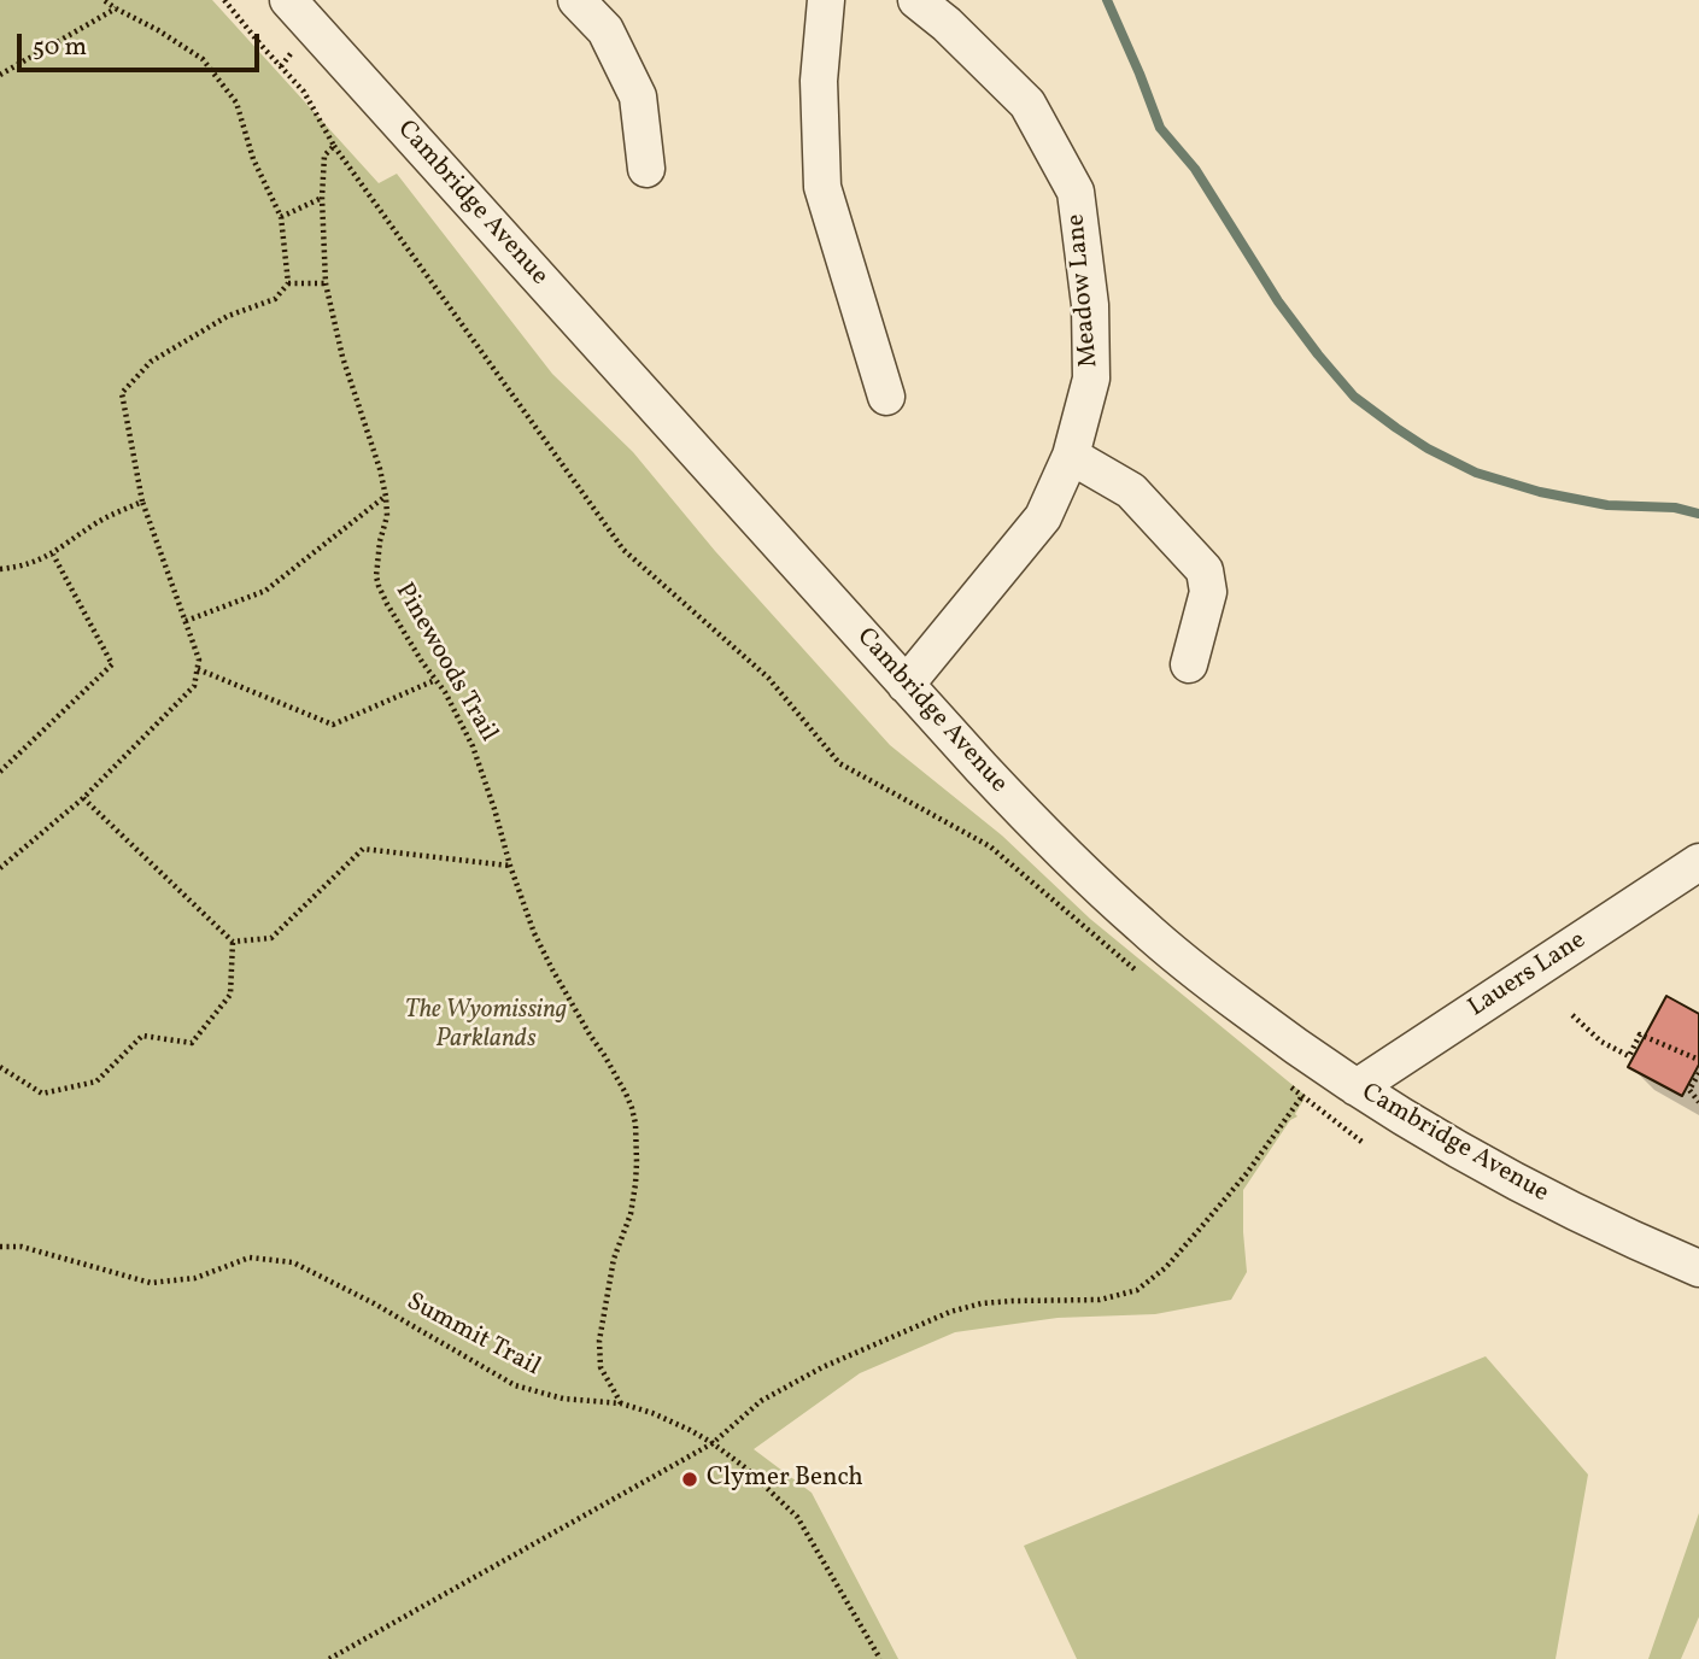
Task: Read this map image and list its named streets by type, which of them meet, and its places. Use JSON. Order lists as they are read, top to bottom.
{
  "streets": {
    "street": ["Cambridge Avenue", "Meadow Lane", "Lauers Lane"],
    "path": ["Pinewoods Trail", "Summit Trail"]
  },
  "crossings": [
    ["Cambridge Avenue", "Meadow Lane"],
    ["Cambridge Avenue", "Lauers Lane"],
    ["Pinewoods Trail", "Summit Trail"]
  ],
  "parks": ["The Wyomissing Parklands"],
  "places": ["Clymer Bench"],
  "scale_bar": "50 m"
}
